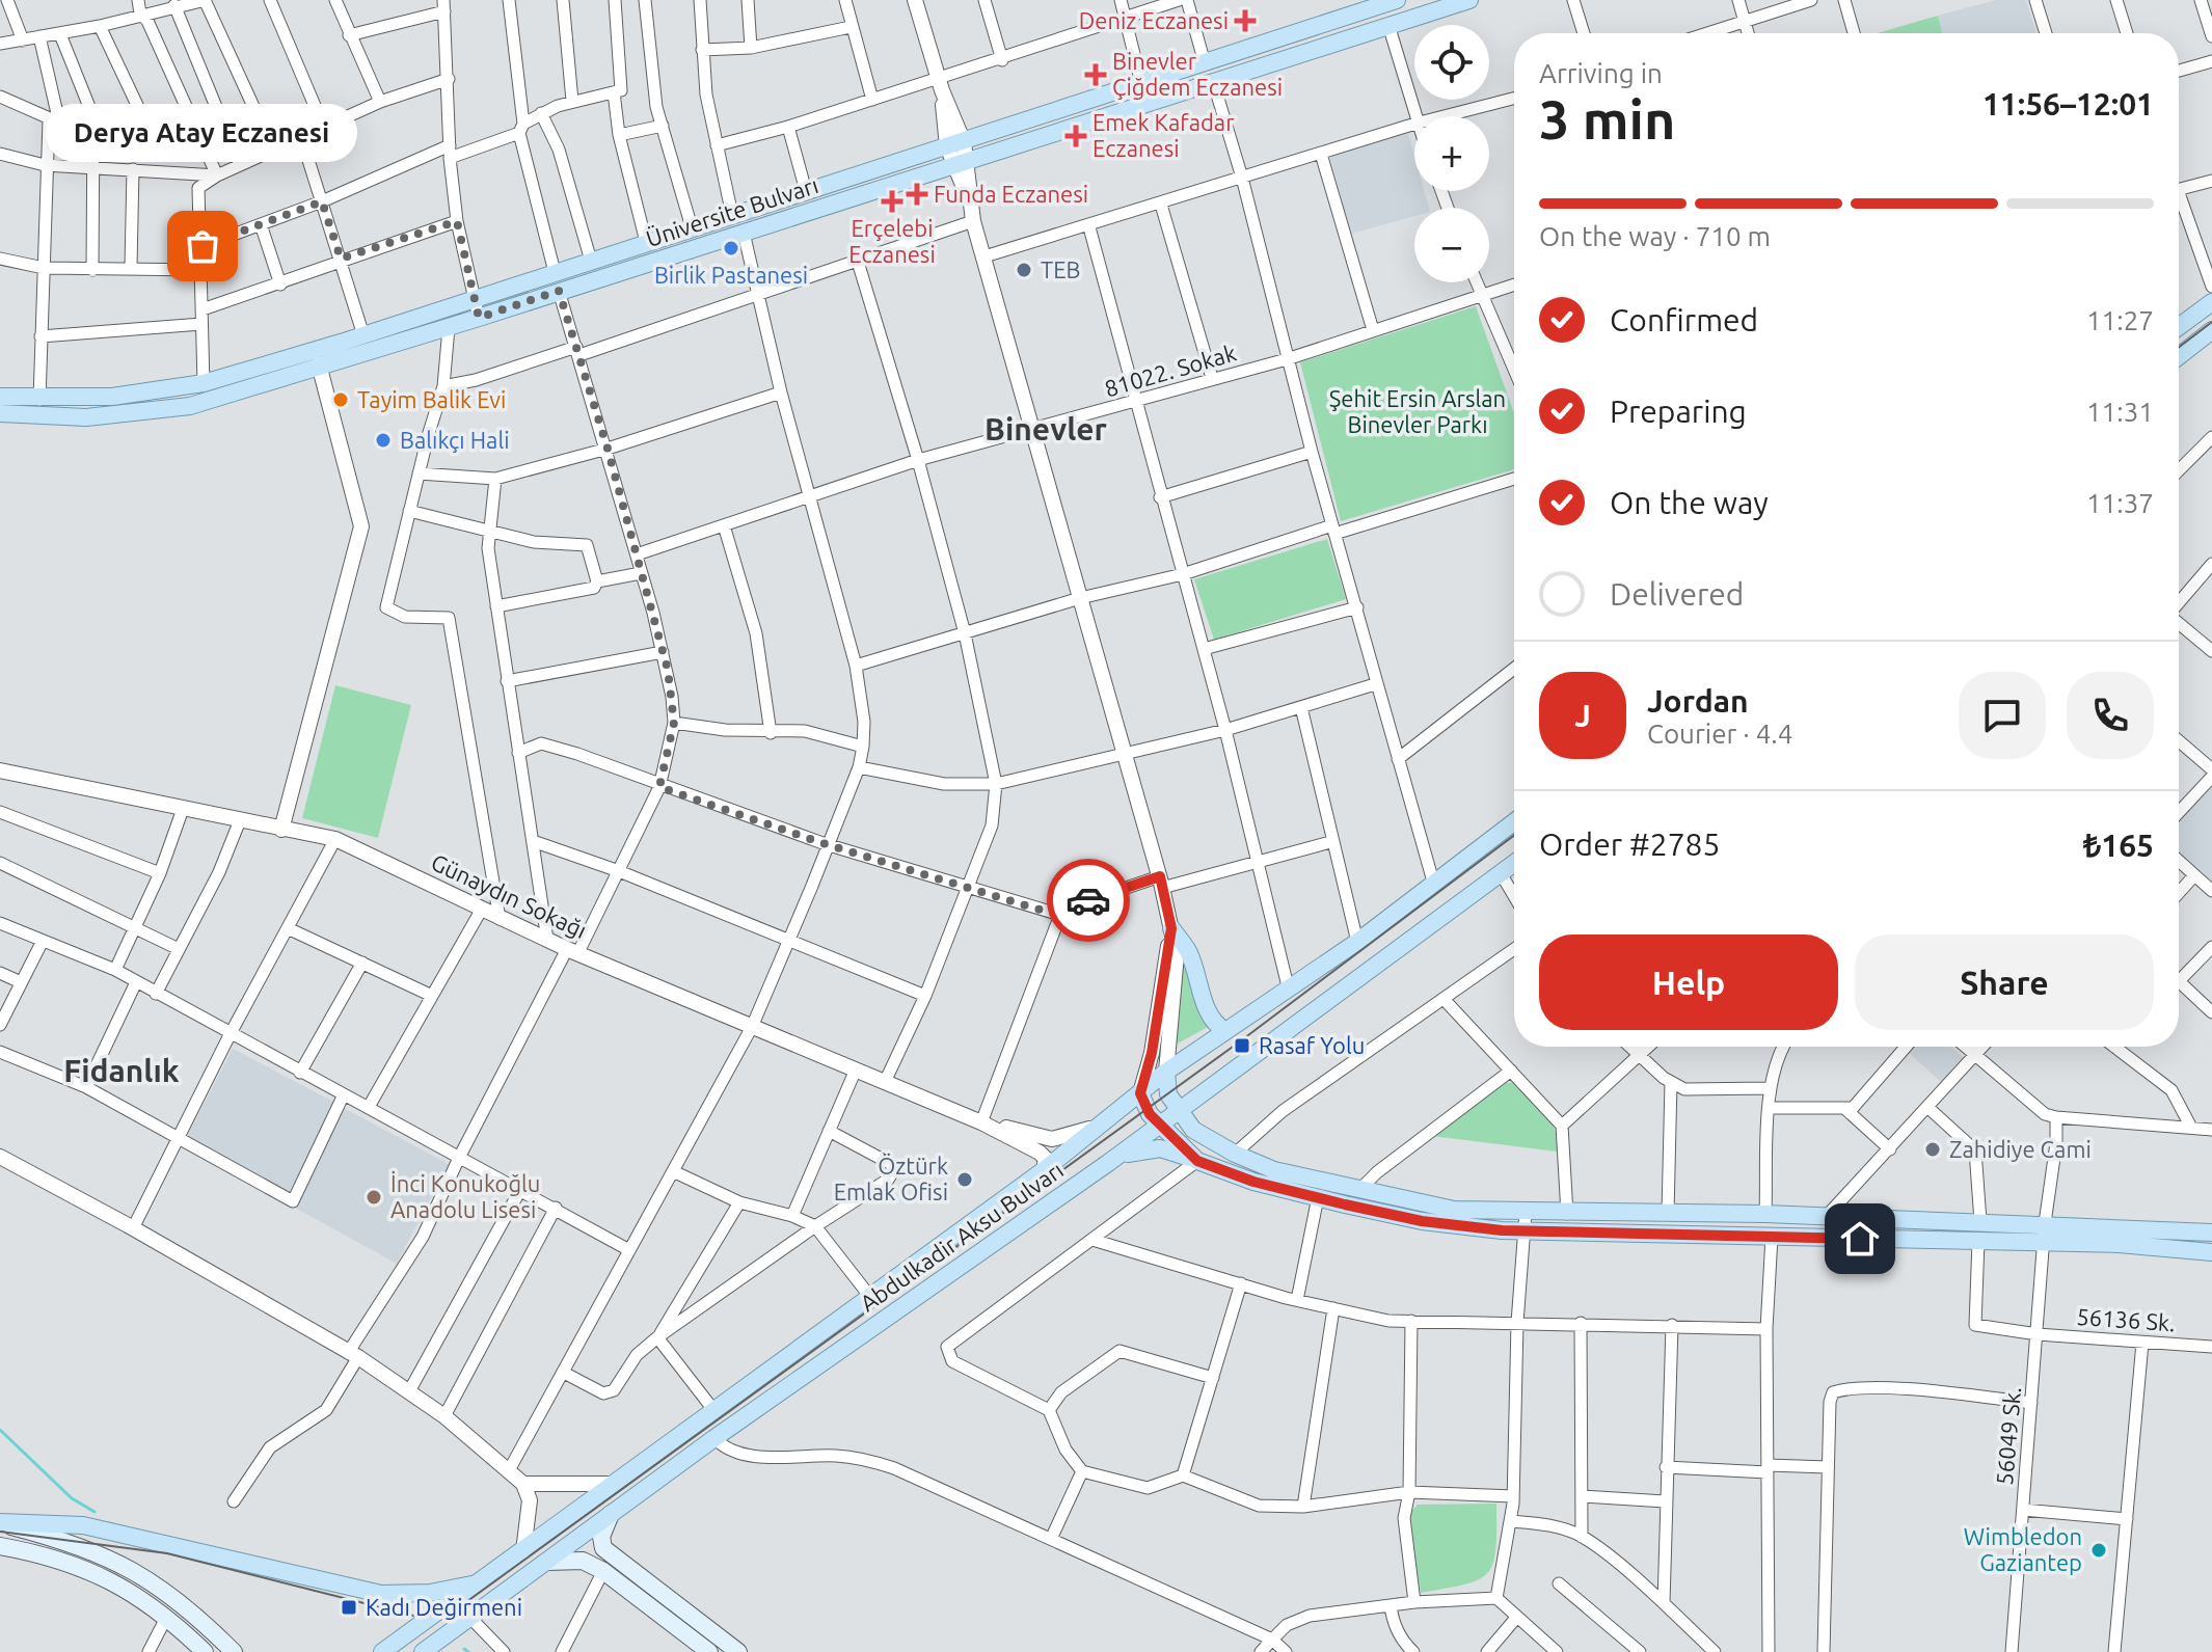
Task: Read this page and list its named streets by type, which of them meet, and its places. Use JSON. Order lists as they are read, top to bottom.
{
  "streets": {
    "main road": ["Üniversite Bulvarı", "Abdulkadir Aksu Bulvarı"],
    "street": [
      "81022. Sokak",
      "Günaydın Sokağı",
      "56136 Sk.",
      "56049 Sk."
    ]
  },
  "crossings": [
    ["56136 Sk.", "56049 Sk."]
  ],
  "districts": ["Binevler", "Fidanlık"],
  "parks": ["Şehit Ersin Arslan Binevler Parkı"],
  "places": {
    "health": [
      "Deniz Eczanesi",
      "Binevler Çiğdem Eczanesi",
      "Emek Kafadar Eczanesi",
      "Funda Eczanesi",
      "Erçelebi Eczanesi"
    ],
    "other": [
      "Derya Atay Eczanesi",
      "Birlik Pastanesi",
      "TEB",
      "Tayim Balik Evi",
      "Balıkçı Hali",
      "Zahidiye Cami",
      "Öztürk Emlak Ofisi",
      "İnci Konukoğlu Anadolu Lisesi",
      "Wimbledon Gaziantep"
    ],
    "transit": ["Rasaf Yolu", "Kadı Değirmeni"]
  },
  "page": {
    "map_buttons": ["+", "−"],
    "heading": ["3 min", "Arriving in", "11:56–12:01"],
    "panel": [
      "Jordan",
      "Courier · 4.4",
      "Order #2785",
      "₺165"
    ],
    "bubble": "Derya Atay Eczanesi",
    "bar": "On the way · 710 m",
    "list": [
      ["Confirmed", "11:27"],
      ["Preparing", "11:31"],
      ["On the way", "11:37"],
      "Delivered"
    ],
    "round": "J",
    "buttons": ["Help", "Share"]
  }
}
